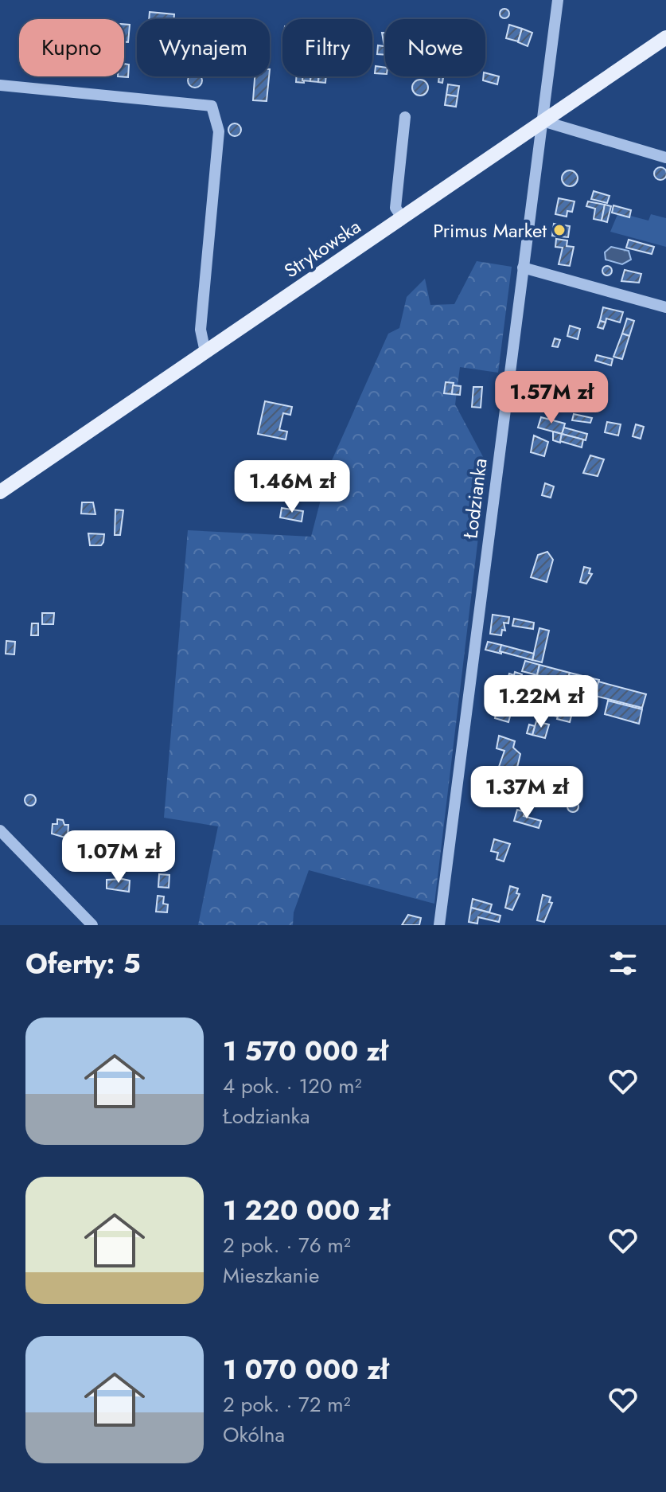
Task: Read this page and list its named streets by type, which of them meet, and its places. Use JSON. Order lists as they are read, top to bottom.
{
  "streets": {
    "main road": ["Strykowska"],
    "street": ["Łodzianka"]
  },
  "crossings": [
    ["Strykowska", "Łodzianka"]
  ],
  "places": ["Primus Market"],
  "page": {
    "chip": [
      "Kupno",
      "Wynajem",
      "Filtry",
      "Nowe"
    ],
    "price": [
      "1.57M zł",
      "1.46M zł",
      "1.22M zł",
      "1.37M zł",
      "1.07M zł"
    ],
    "heading": "Oferty: 5",
    "list": [
      {
        "name": "1 570 000 zł",
        "note": "4 pok. · 120 m² · Łodzianka"
      },
      {
        "name": "1 220 000 zł",
        "note": "2 pok. · 76 m² · Mieszkanie"
      },
      {
        "name": "1 070 000 zł",
        "note": "2 pok. · 72 m² · Okólna"
      }
    ]
  }
}
